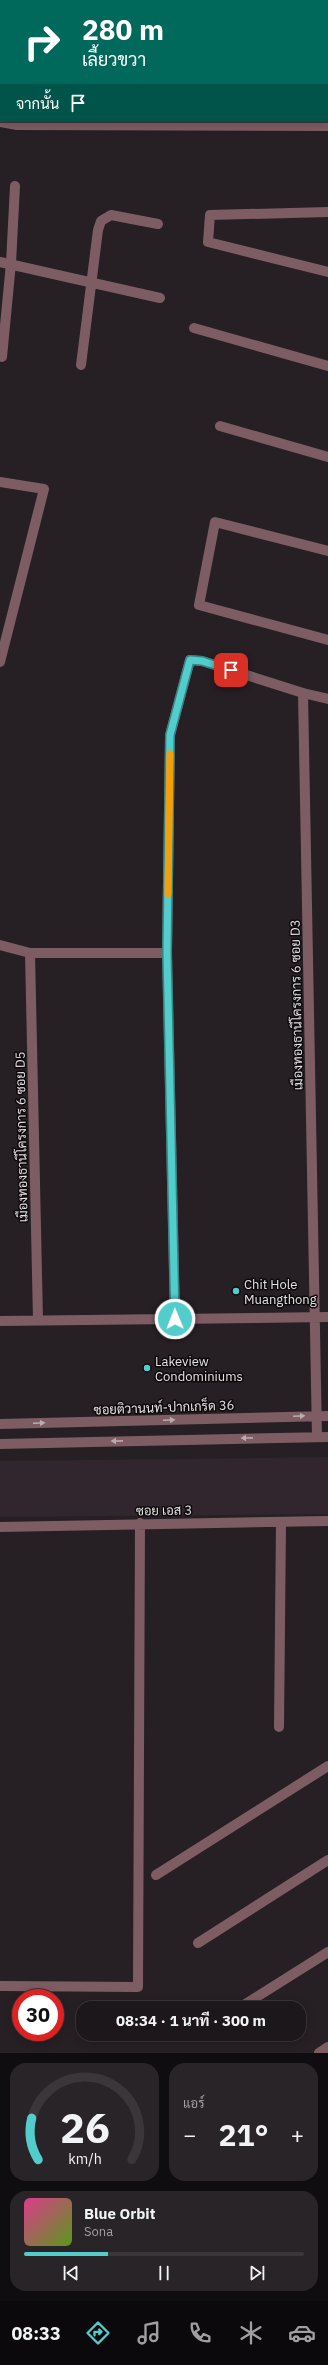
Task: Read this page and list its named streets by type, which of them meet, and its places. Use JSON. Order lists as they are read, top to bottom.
{
  "streets": {
    "street": [
      "เมืองทองธานีโครงการ 6 ซอย D3",
      "เมืองทองธานีโครงการ 6 ซอย D5",
      "ซอยติวานนท์-ปากเกร็ด 36",
      "ซอย เอส 3"
    ]
  },
  "crossings": [
    ["เมืองทองธานีโครงการ 6 ซอย D3", "ซอยติวานนท์-ปากเกร็ด 36"]
  ],
  "places": ["Chit Hole Muangthong", "Lakeview Condominiums"],
  "page": {
    "turn": ["280 m", "เลี้ยวขวา"],
    "then": "จากนั้น",
    "limit": "30",
    "trip": "08:34 · 1 นาที · 300 m",
    "tile": "แอร์",
    "heat": ["−", "21°", "+"],
    "song": ["Blue Orbit", "Sona"],
    "tabs": "08:33",
    "gauge": ["26", "km/h"]
  }
}
